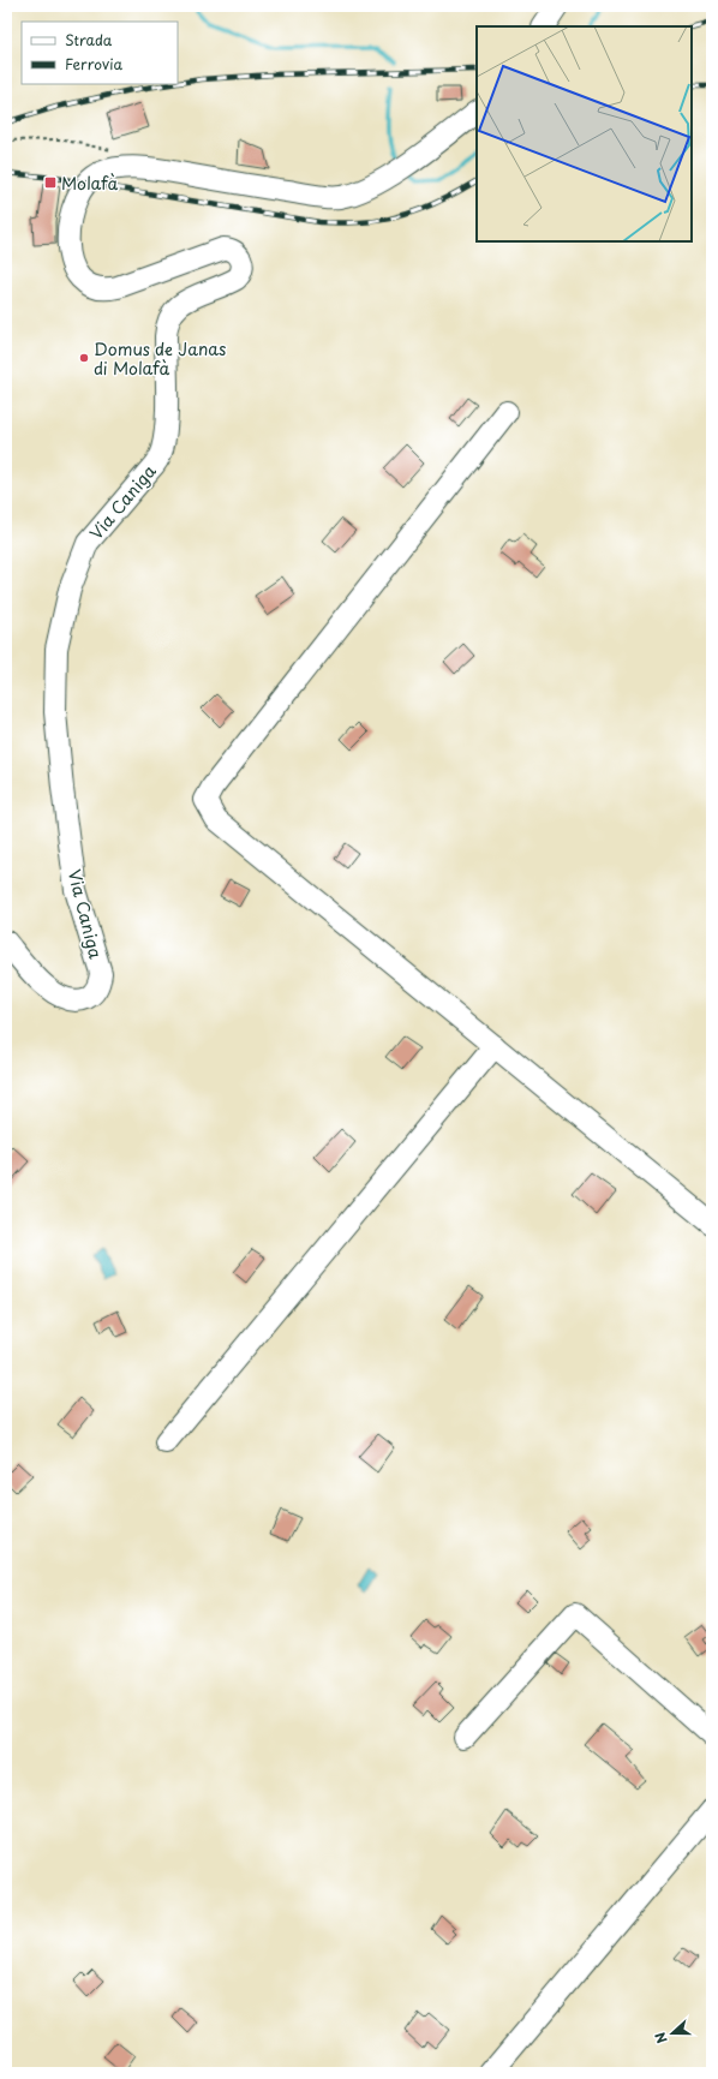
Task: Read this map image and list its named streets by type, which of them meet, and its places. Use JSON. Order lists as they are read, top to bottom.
{
  "streets": {
    "street": ["Via Caniga"]
  },
  "places": {
    "transit": ["Molafà"],
    "other": ["Domus de Janas di Molafà"]
  },
  "legend": ["Strada", "Ferrovia"],
  "north": "left"
}
